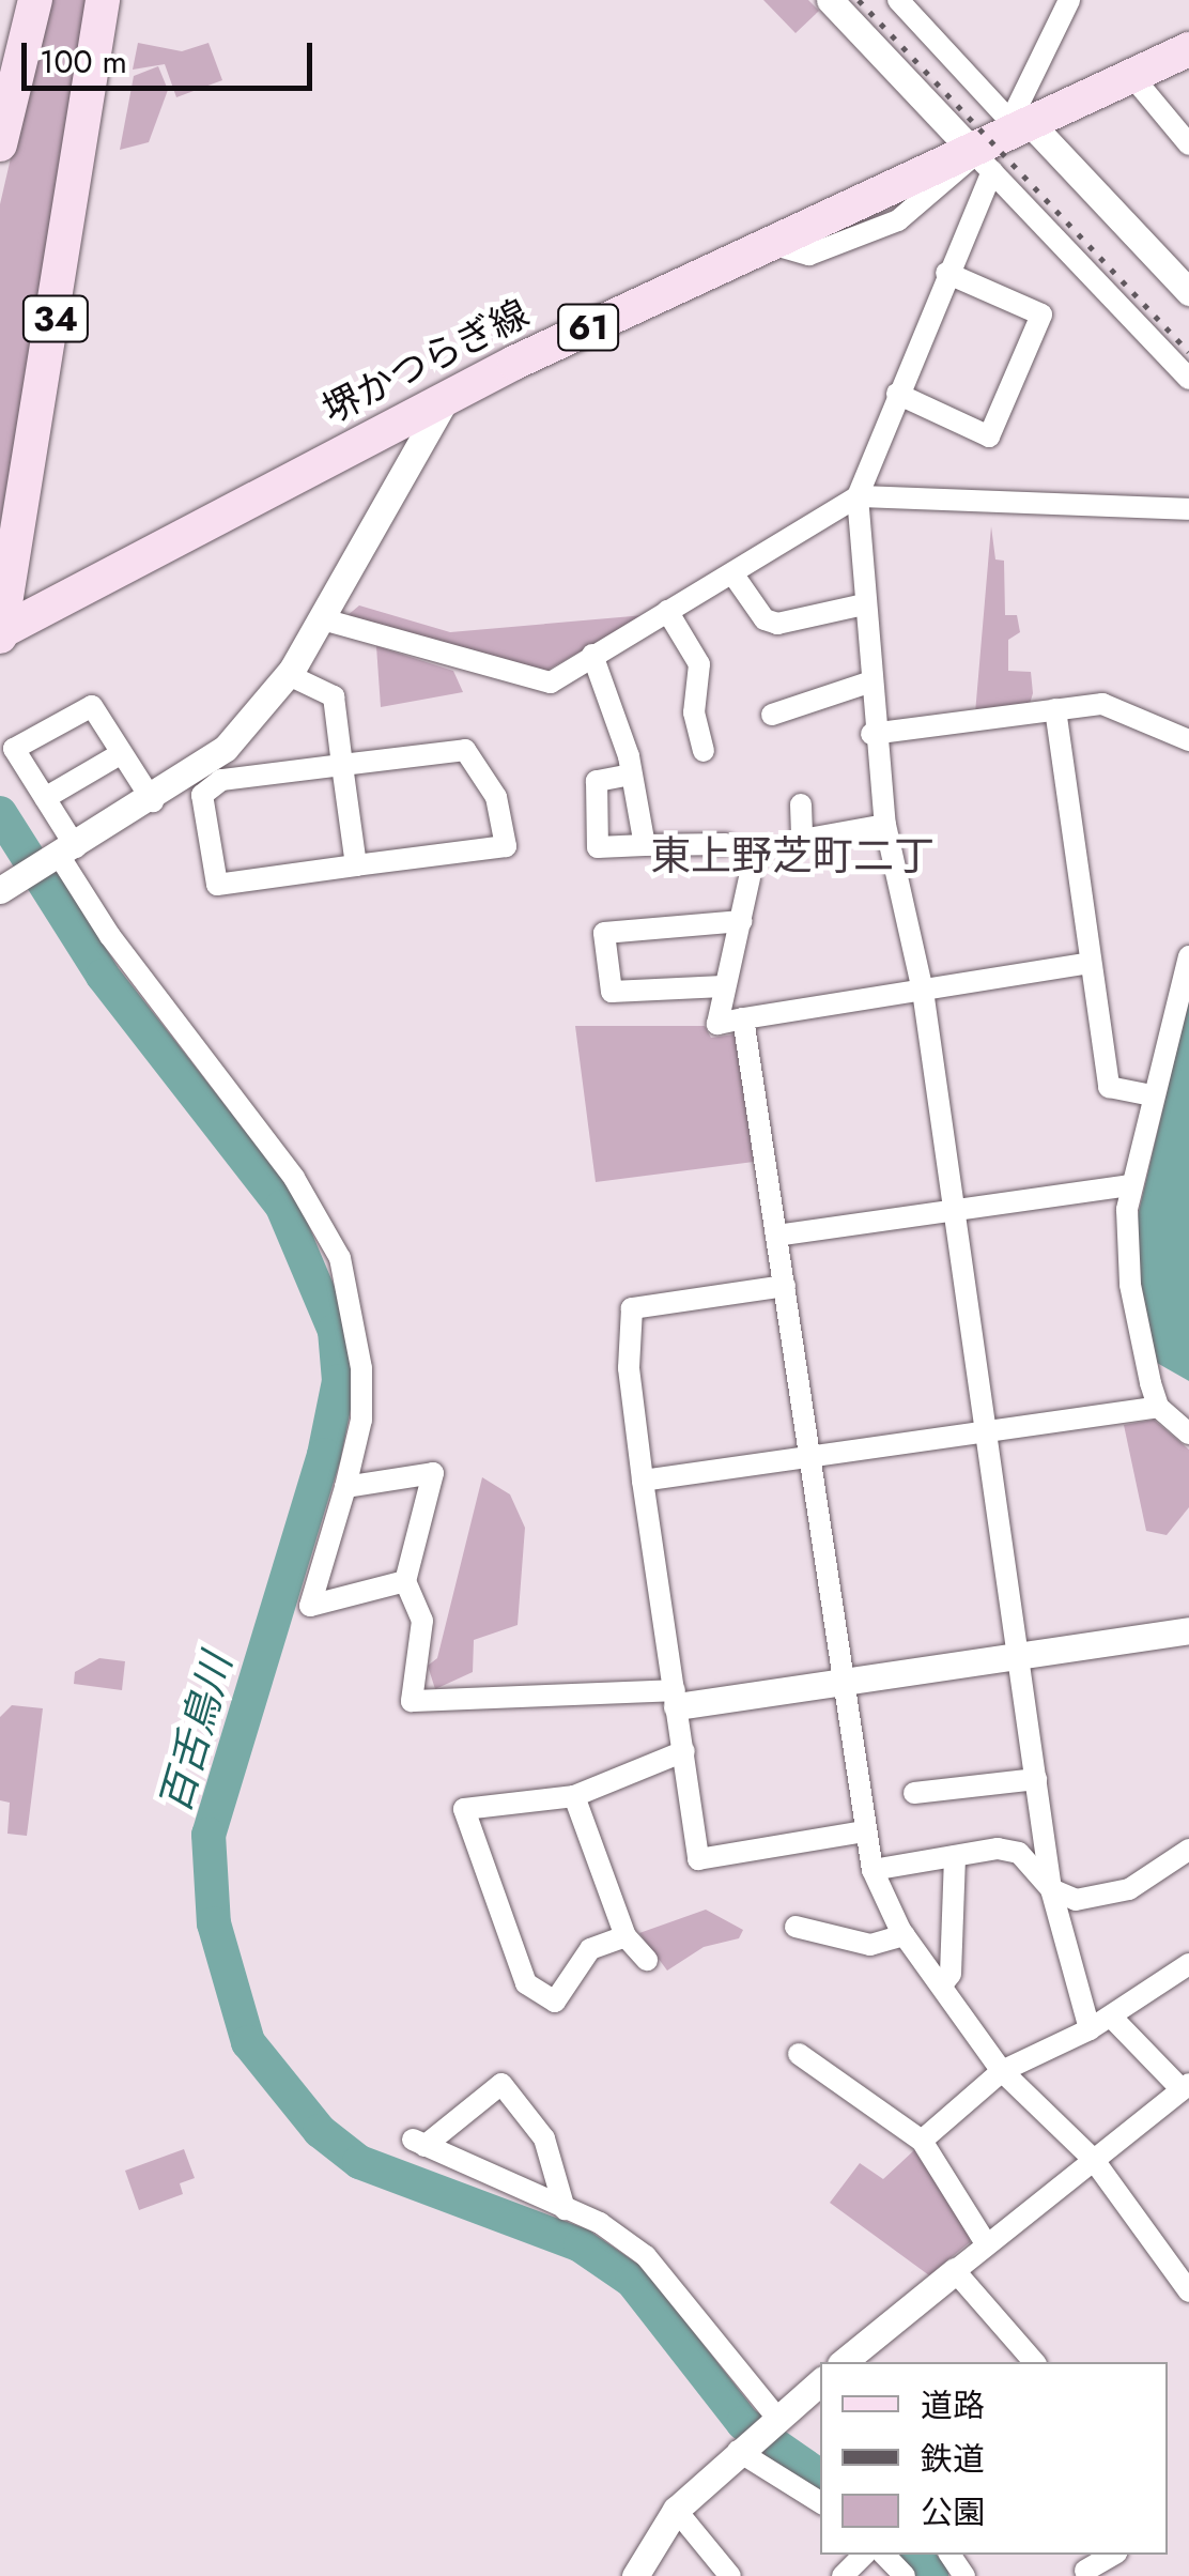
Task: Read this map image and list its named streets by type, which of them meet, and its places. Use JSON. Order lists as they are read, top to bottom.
{
  "streets": {
    "main road": ["34", "61", "堺かつらぎ線"]
  },
  "crossings": [
    ["34", "堺かつらぎ線"]
  ],
  "districts": ["東上野芝町二丁"],
  "water": ["百舌鳥川"],
  "legend": ["道路", "鉄道", "公園"],
  "scale_bar": "100 m"
}
